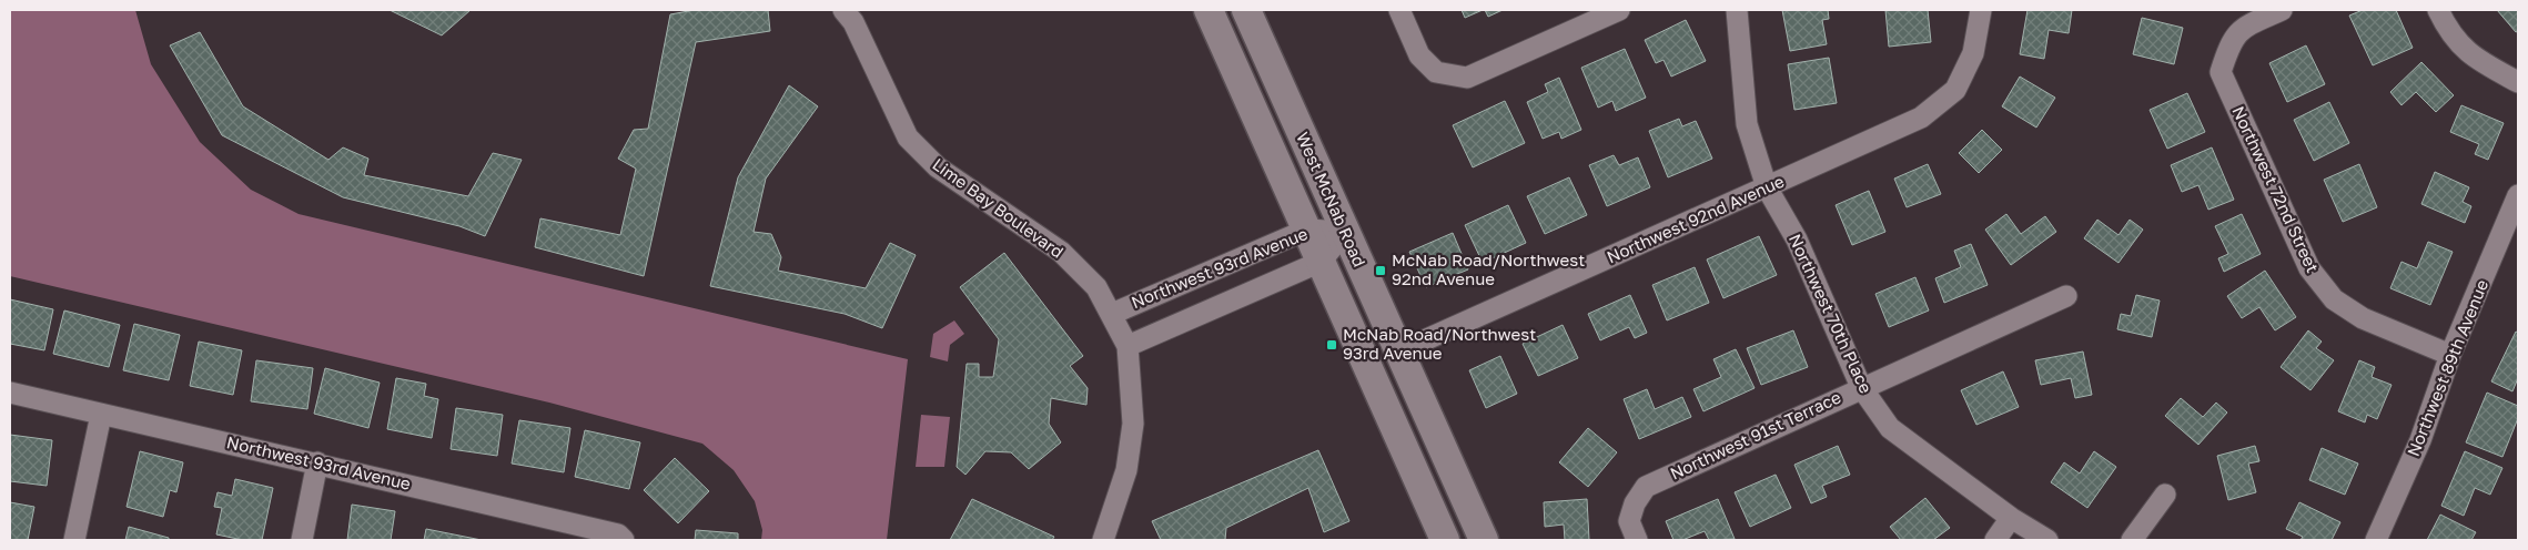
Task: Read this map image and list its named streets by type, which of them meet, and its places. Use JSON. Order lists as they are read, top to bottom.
{
  "streets": {
    "main road": ["West McNab Road"],
    "street": [
      "Northwest 72nd Street",
      "Lime Bay Boulevard",
      "Northwest 92nd Avenue",
      "Northwest 93rd Avenue",
      "Northwest 70th Place",
      "Northwest 89th Avenue",
      "Northwest 91st Terrace"
    ]
  },
  "crossings": [
    ["Northwest 72nd Street", "Northwest 89th Avenue"],
    ["West McNab Road", "Northwest 92nd Avenue"],
    ["West McNab Road", "Northwest 93rd Avenue"],
    ["Lime Bay Boulevard", "Northwest 93rd Avenue"],
    ["Northwest 92nd Avenue", "Northwest 70th Place"],
    ["Northwest 70th Place", "Northwest 91st Terrace"]
  ],
  "places": {
    "transit": ["McNab Road/Northwest 92nd Avenue", "McNab Road/Northwest 93rd Avenue"]
  }
}
